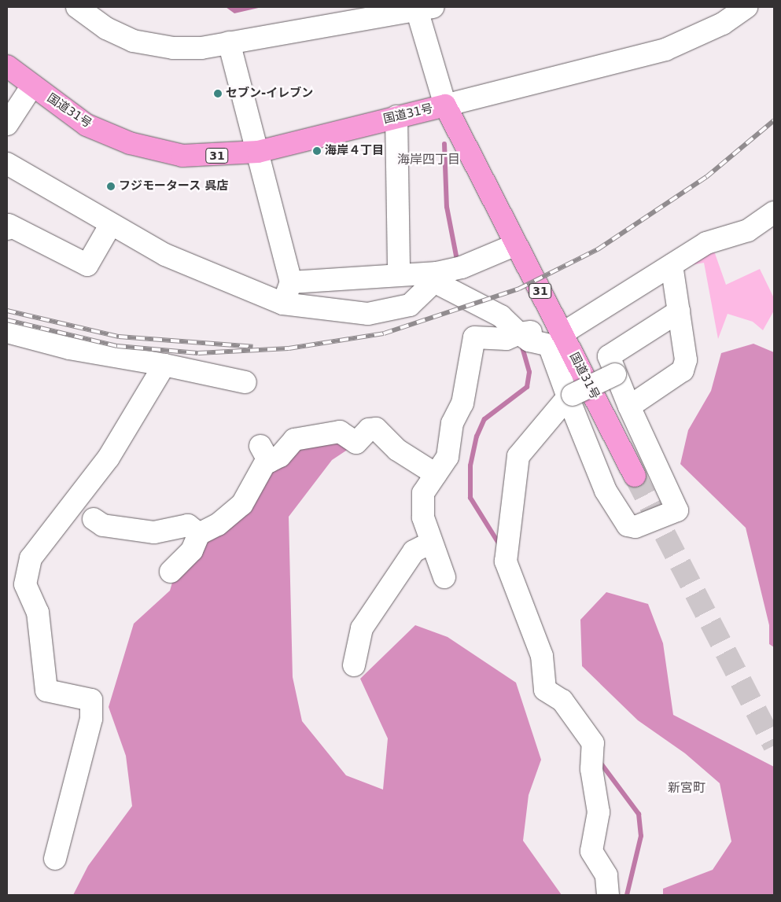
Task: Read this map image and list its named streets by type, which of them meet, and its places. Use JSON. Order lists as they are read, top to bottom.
{
  "streets": {
    "highway": ["国道31号", "31"]
  },
  "districts": ["海岸四丁目", "新宮町"],
  "places": ["セブン-イレブン", "海岸４丁目", "フジモータース 呉店"]
}
